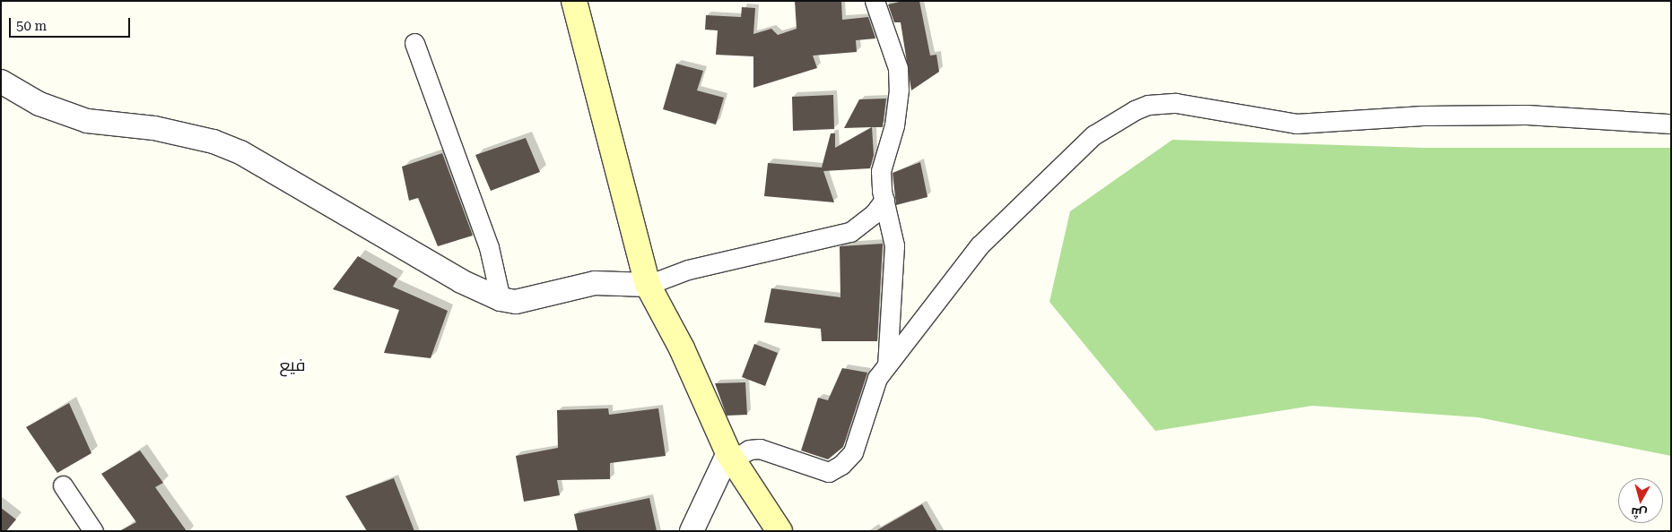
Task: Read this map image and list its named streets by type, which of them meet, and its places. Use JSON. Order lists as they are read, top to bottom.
{
  "districts": ["فيع"],
  "scale_bar": "50 m",
  "north": "bottom"
}
